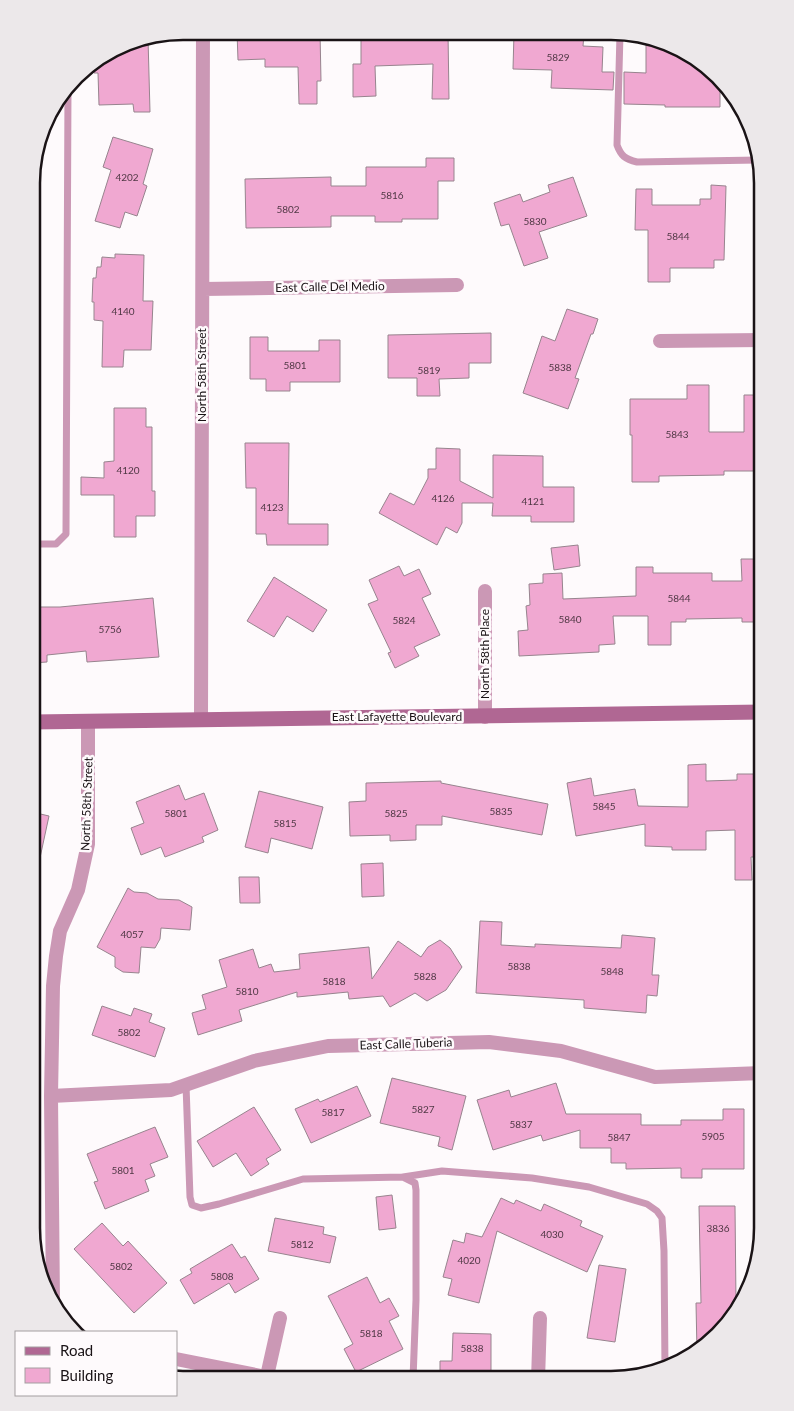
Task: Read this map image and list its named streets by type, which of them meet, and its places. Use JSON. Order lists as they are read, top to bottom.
{
  "streets": {
    "street": [
      "East Calle Del Medio",
      "North 58th Street",
      "North 58th Place",
      "East Lafayette Boulevard",
      "East Calle Tuberia"
    ]
  },
  "crossings": [
    ["East Calle Del Medio", "North 58th Street"],
    ["North 58th Street", "East Lafayette Boulevard"],
    ["North 58th Street", "East Calle Tuberia"],
    ["North 58th Place", "East Lafayette Boulevard"]
  ],
  "house_numbers": [
    "5829",
    "4202",
    "5816",
    "5802",
    "5830",
    "5844",
    "4140",
    "5801",
    "5838",
    "5819",
    "5843",
    "4120",
    "4126",
    "4121",
    "4123",
    "5844",
    "5840",
    "5824",
    "5756",
    "5845",
    "5835",
    "5801",
    "5825",
    "5815",
    "4057",
    "5838",
    "5848",
    "5828",
    "5818",
    "5810",
    "5802",
    "5827",
    "5817",
    "5837",
    "5905",
    "5847",
    "5801",
    "3836",
    "4030",
    "5812",
    "4020",
    "5802",
    "5808",
    "5818",
    "5838"
  ],
  "legend": ["Road", "Building"]
}
